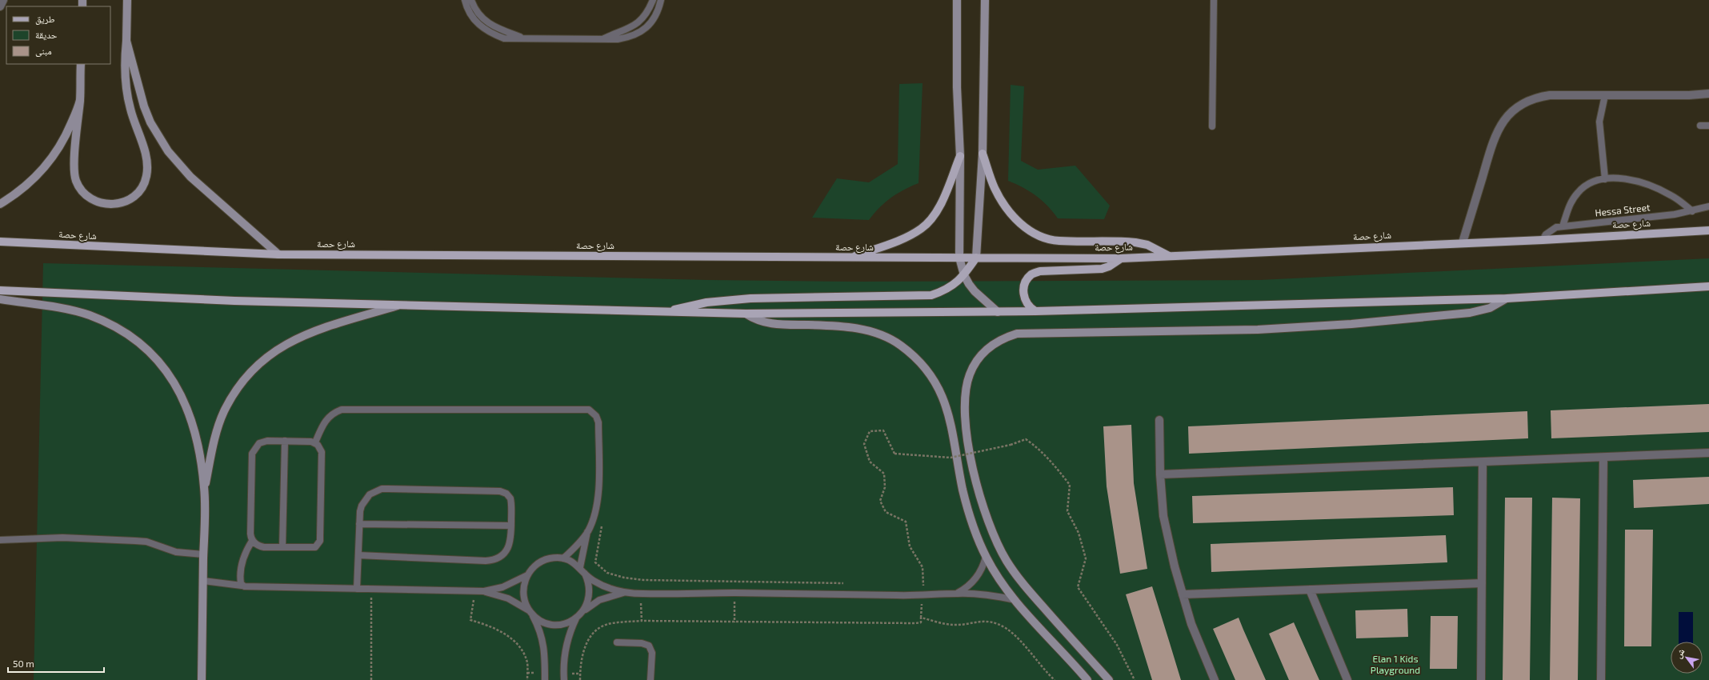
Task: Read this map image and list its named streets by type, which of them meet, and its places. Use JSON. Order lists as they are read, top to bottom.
{
  "streets": {
    "main road": ["شارع حصة"],
    "lane": ["Hessa Street"]
  },
  "crossings": [
    ["Hessa Street", "شارع حصة"]
  ],
  "parks": ["Elan 1 Kids Playground"],
  "legend": ["طريق", "حديقة", "مبنى"],
  "scale_bar": "50 m",
  "north": "top left"
}
